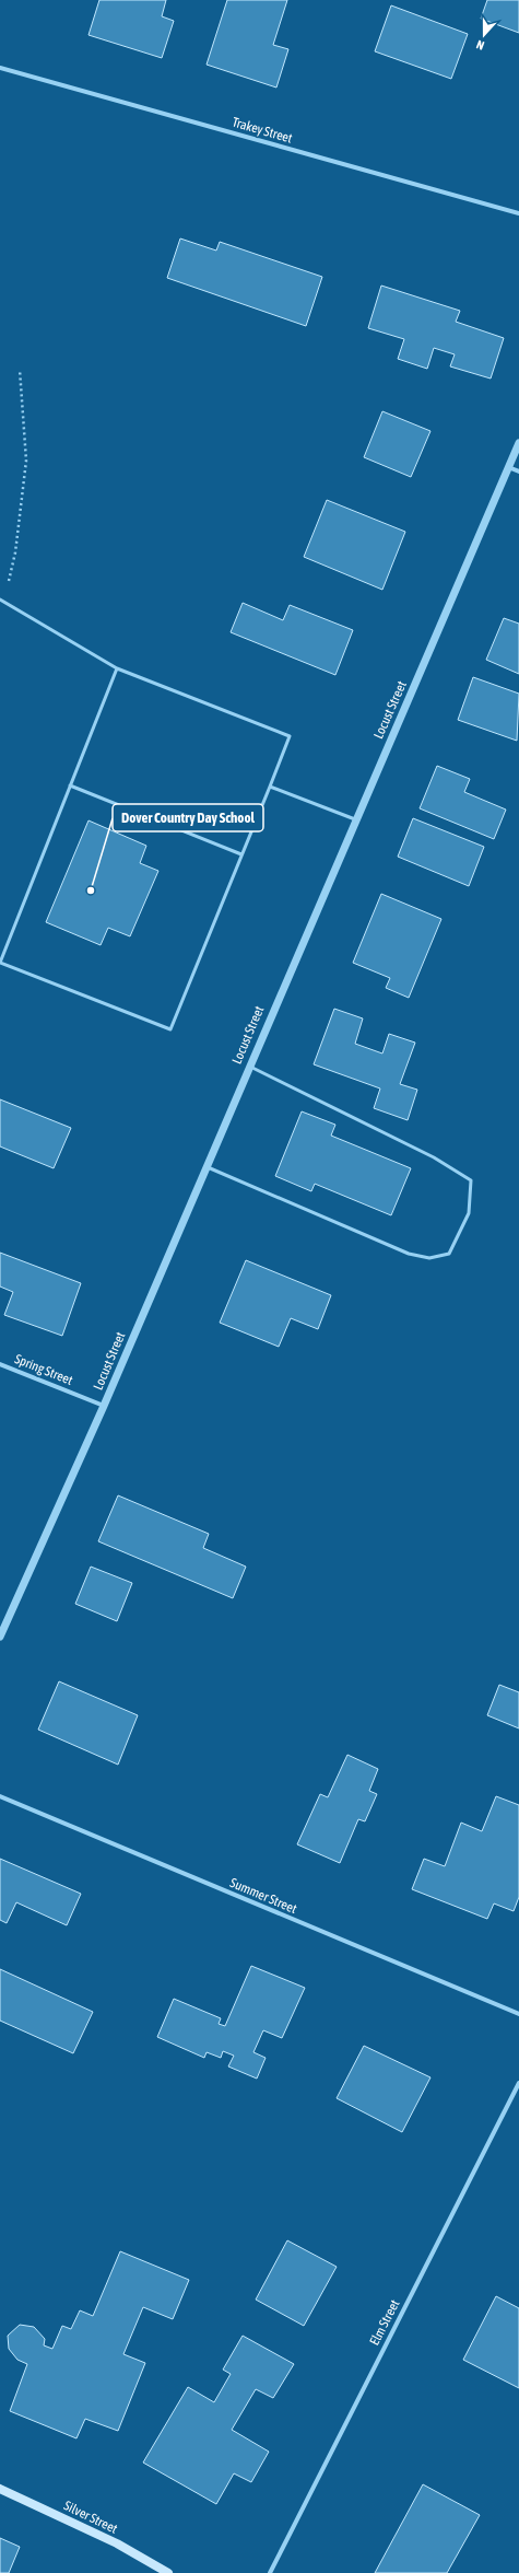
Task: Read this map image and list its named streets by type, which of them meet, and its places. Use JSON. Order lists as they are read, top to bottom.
{
  "streets": {
    "main road": ["Silver Street"],
    "street": [
      "Trakey Street",
      "Locust Street",
      "Spring Street",
      "Summer Street",
      "Elm Street"
    ]
  },
  "crossings": [
    ["Locust Street", "Spring Street"]
  ],
  "places": ["Dover Country Day School"],
  "north": "bottom"
}
